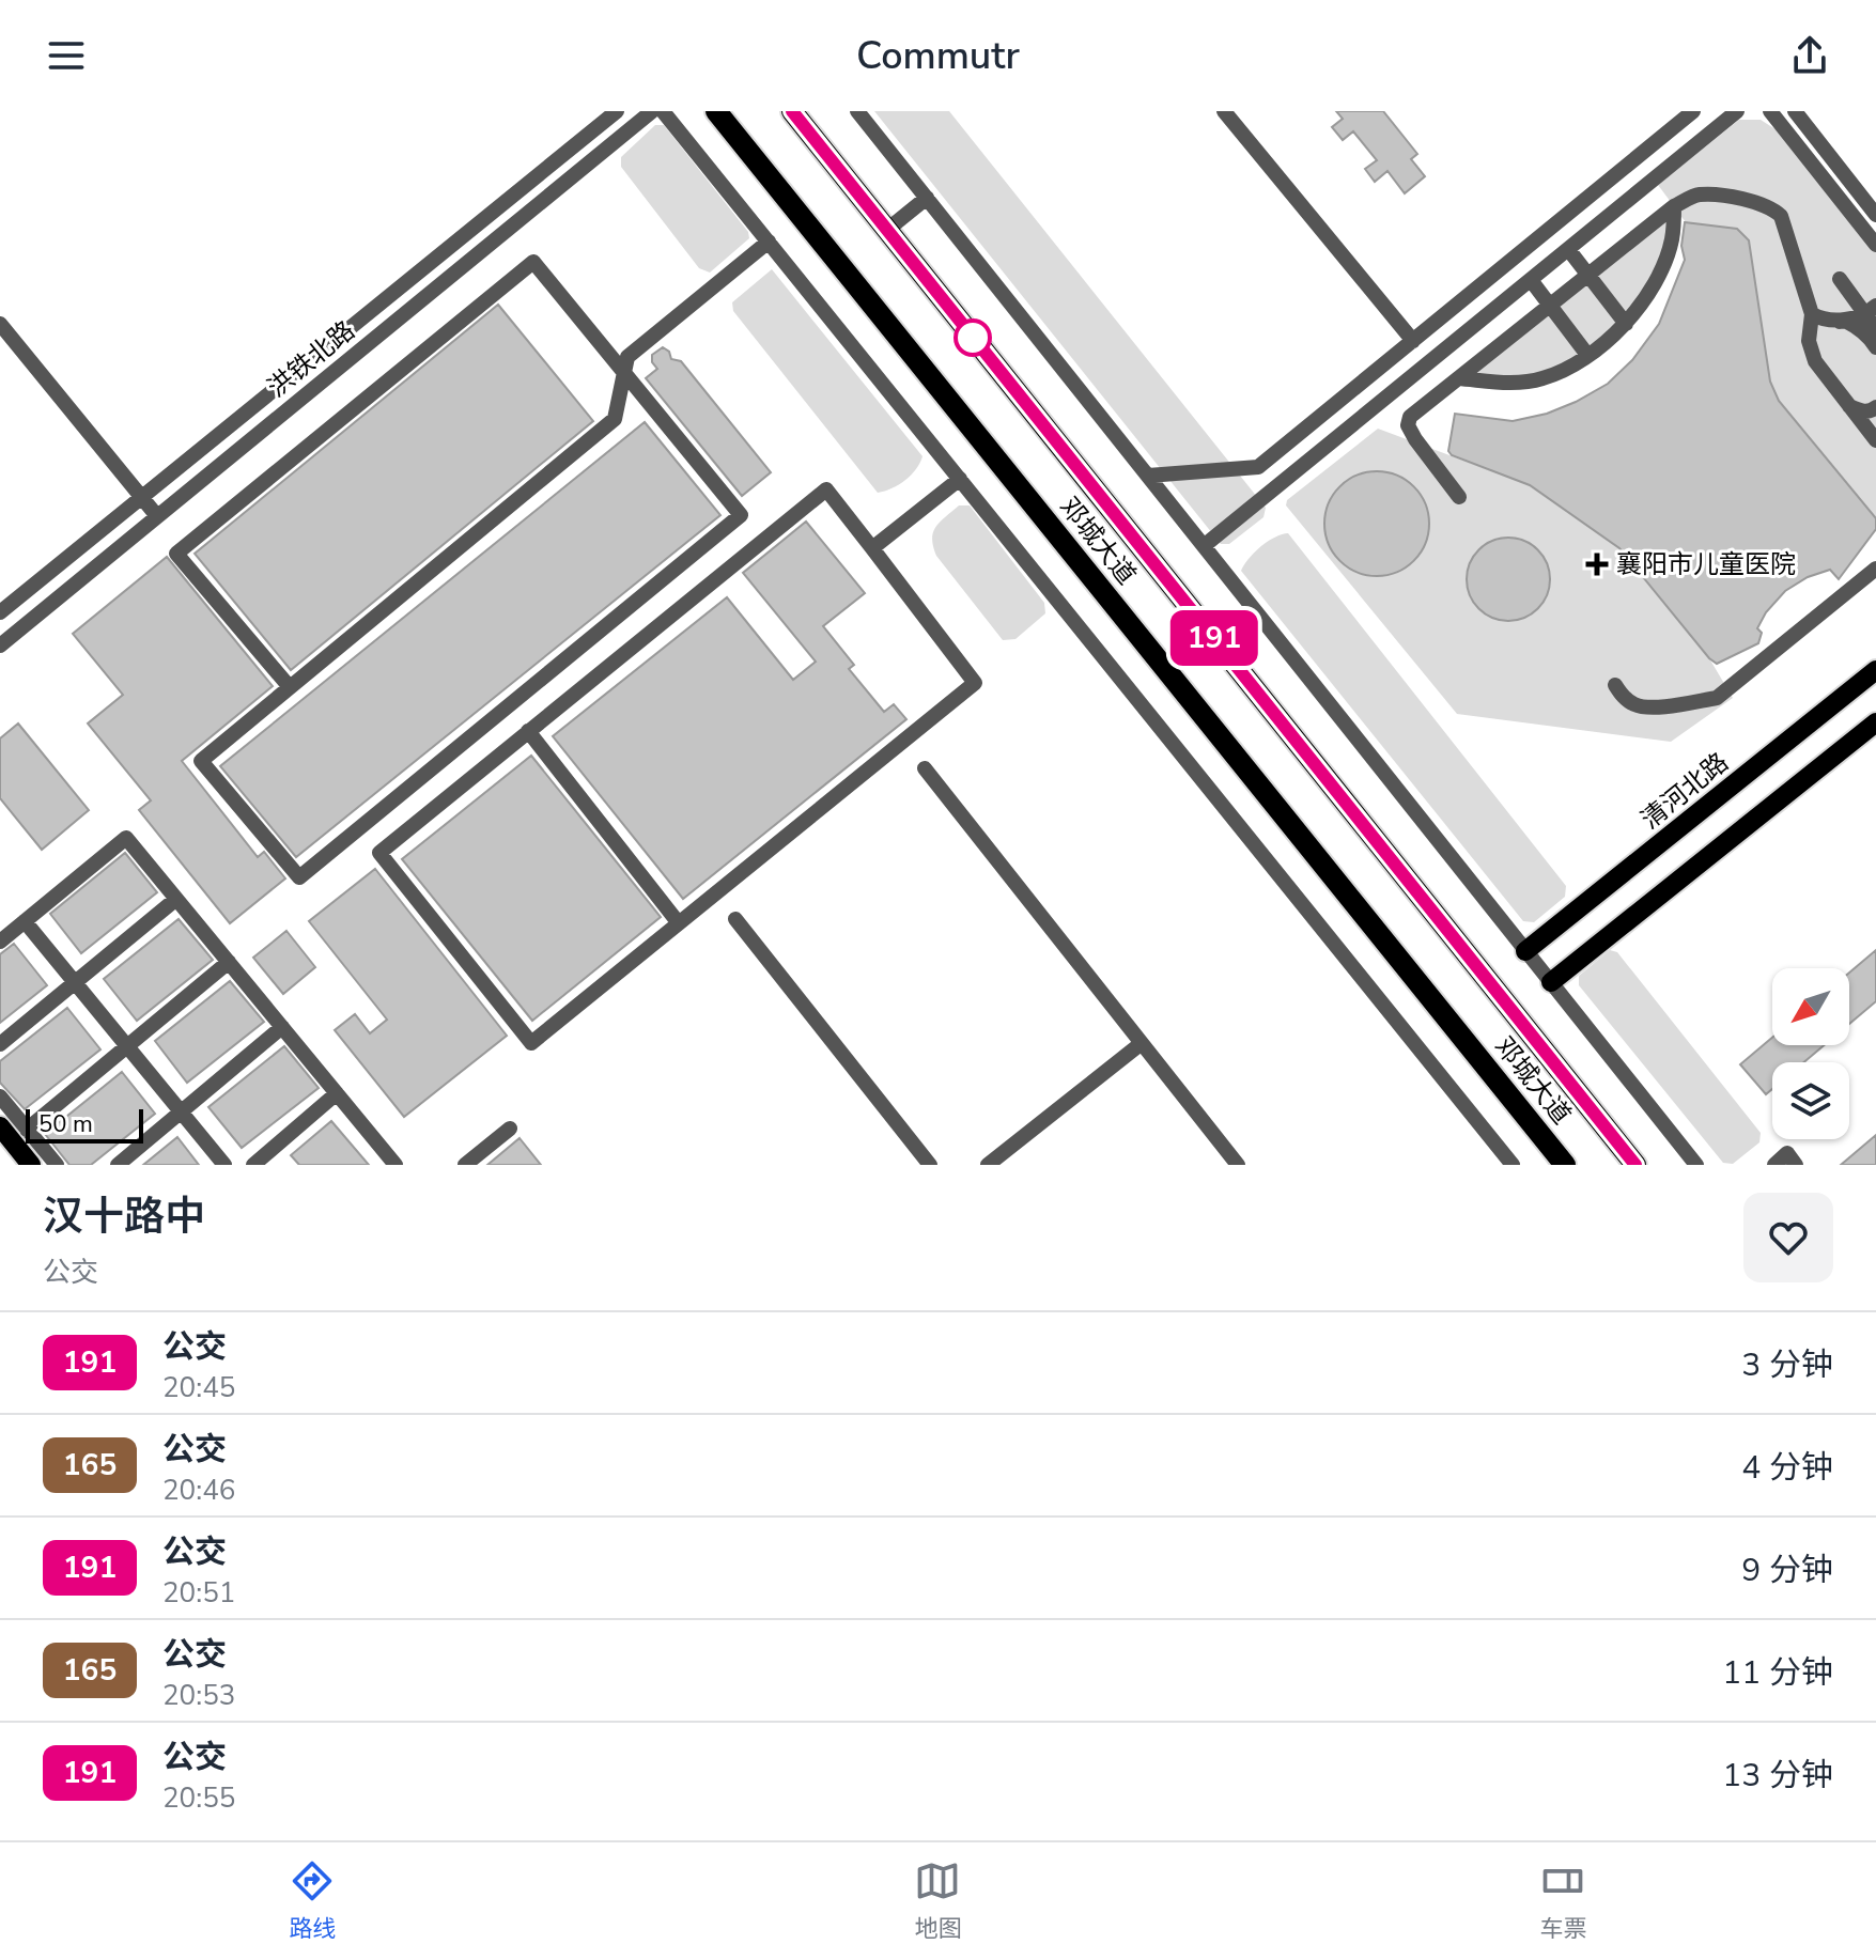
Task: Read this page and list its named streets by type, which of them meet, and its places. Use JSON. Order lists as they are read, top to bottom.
{
  "streets": {
    "highway": ["邓城大道"],
    "main road": ["清河北路"],
    "street": ["洪铁北路"]
  },
  "places": {
    "health": ["襄阳市儿童医院"]
  },
  "lines": ["bus line 191"],
  "scale_bar": "50 m",
  "north": "bottom left",
  "page": {
    "header": "Commutr",
    "on_map": "191",
    "scale": "50 m",
    "heading": ["汉十路中", "公交"],
    "list": [
      {
        "mark": "191",
        "name": "公交",
        "note": "20:45",
        "value": "3 分钟"
      },
      {
        "mark": "165",
        "name": "公交",
        "note": "20:46",
        "value": "4 分钟"
      },
      {
        "mark": "191",
        "name": "公交",
        "note": "20:51",
        "value": "9 分钟"
      },
      {
        "mark": "165",
        "name": "公交",
        "note": "20:53",
        "value": "11 分钟"
      },
      {
        "mark": "191",
        "name": "公交",
        "note": "20:55",
        "value": "13 分钟"
      }
    ],
    "tabs": ["路线", "地图", "车票"]
  }
}
